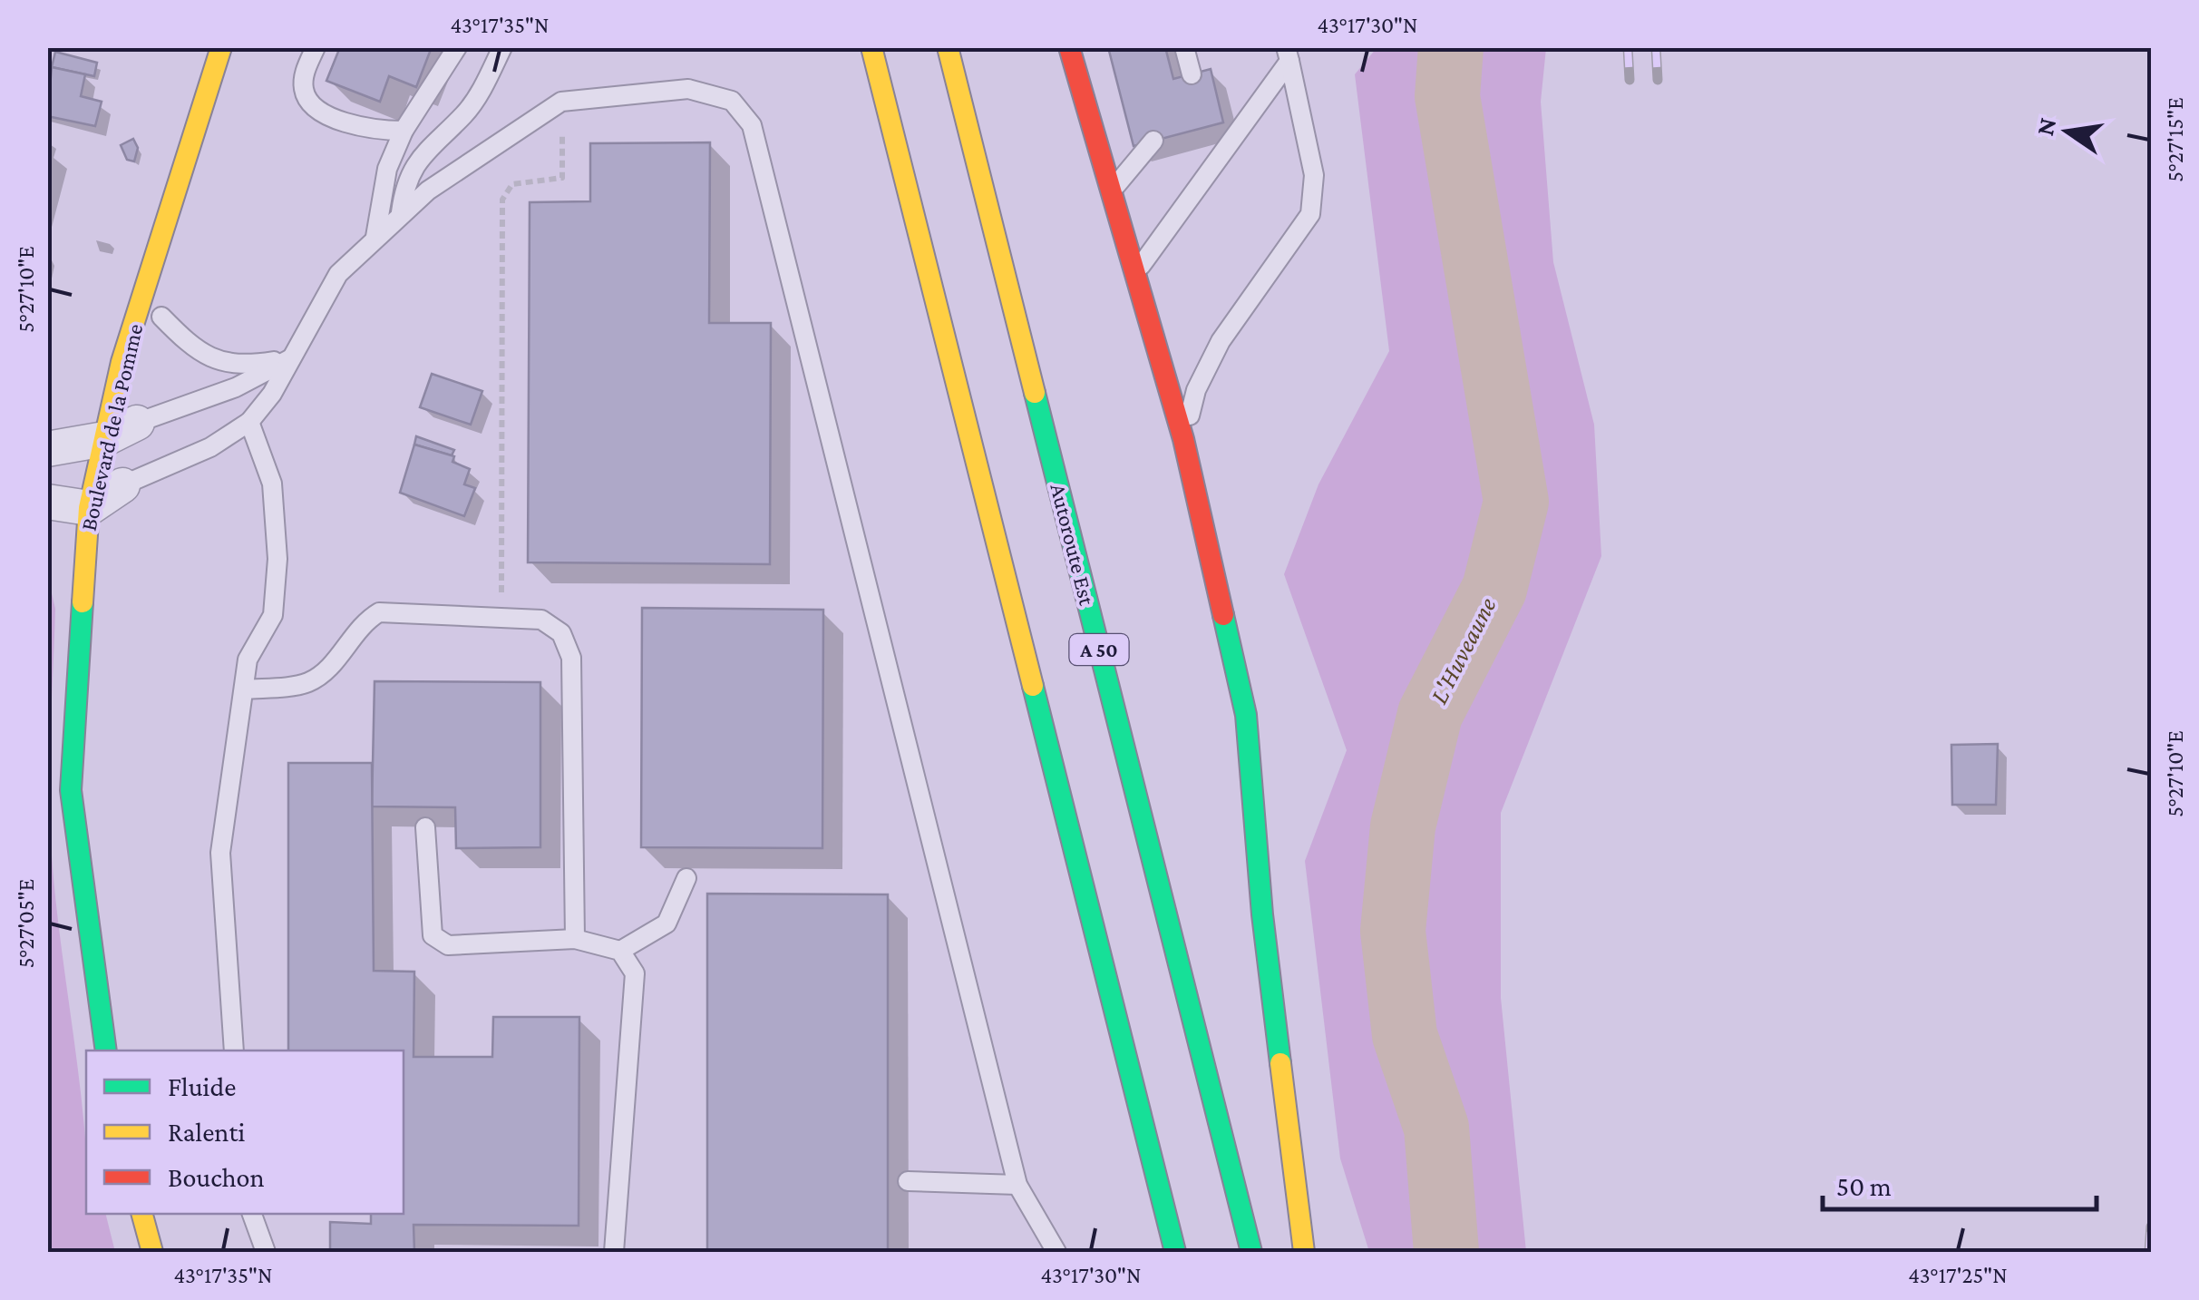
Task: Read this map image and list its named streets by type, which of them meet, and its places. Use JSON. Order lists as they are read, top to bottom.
{
  "streets": {
    "main road": ["Boulevard de la Pomme", "Autoroute Est", "A 50"]
  },
  "water": ["L'Huveaune"],
  "legend": ["Fluide", "Ralenti", "Bouchon"],
  "scale_bar": "50 m",
  "north": "left",
  "coordinates": [
    "43°17'35\"N",
    "43°17'30\"N",
    "5°27'15\"E",
    "5°27'10\"E",
    "5°27'05\"E",
    "43°17'25\"N"
  ]
}
